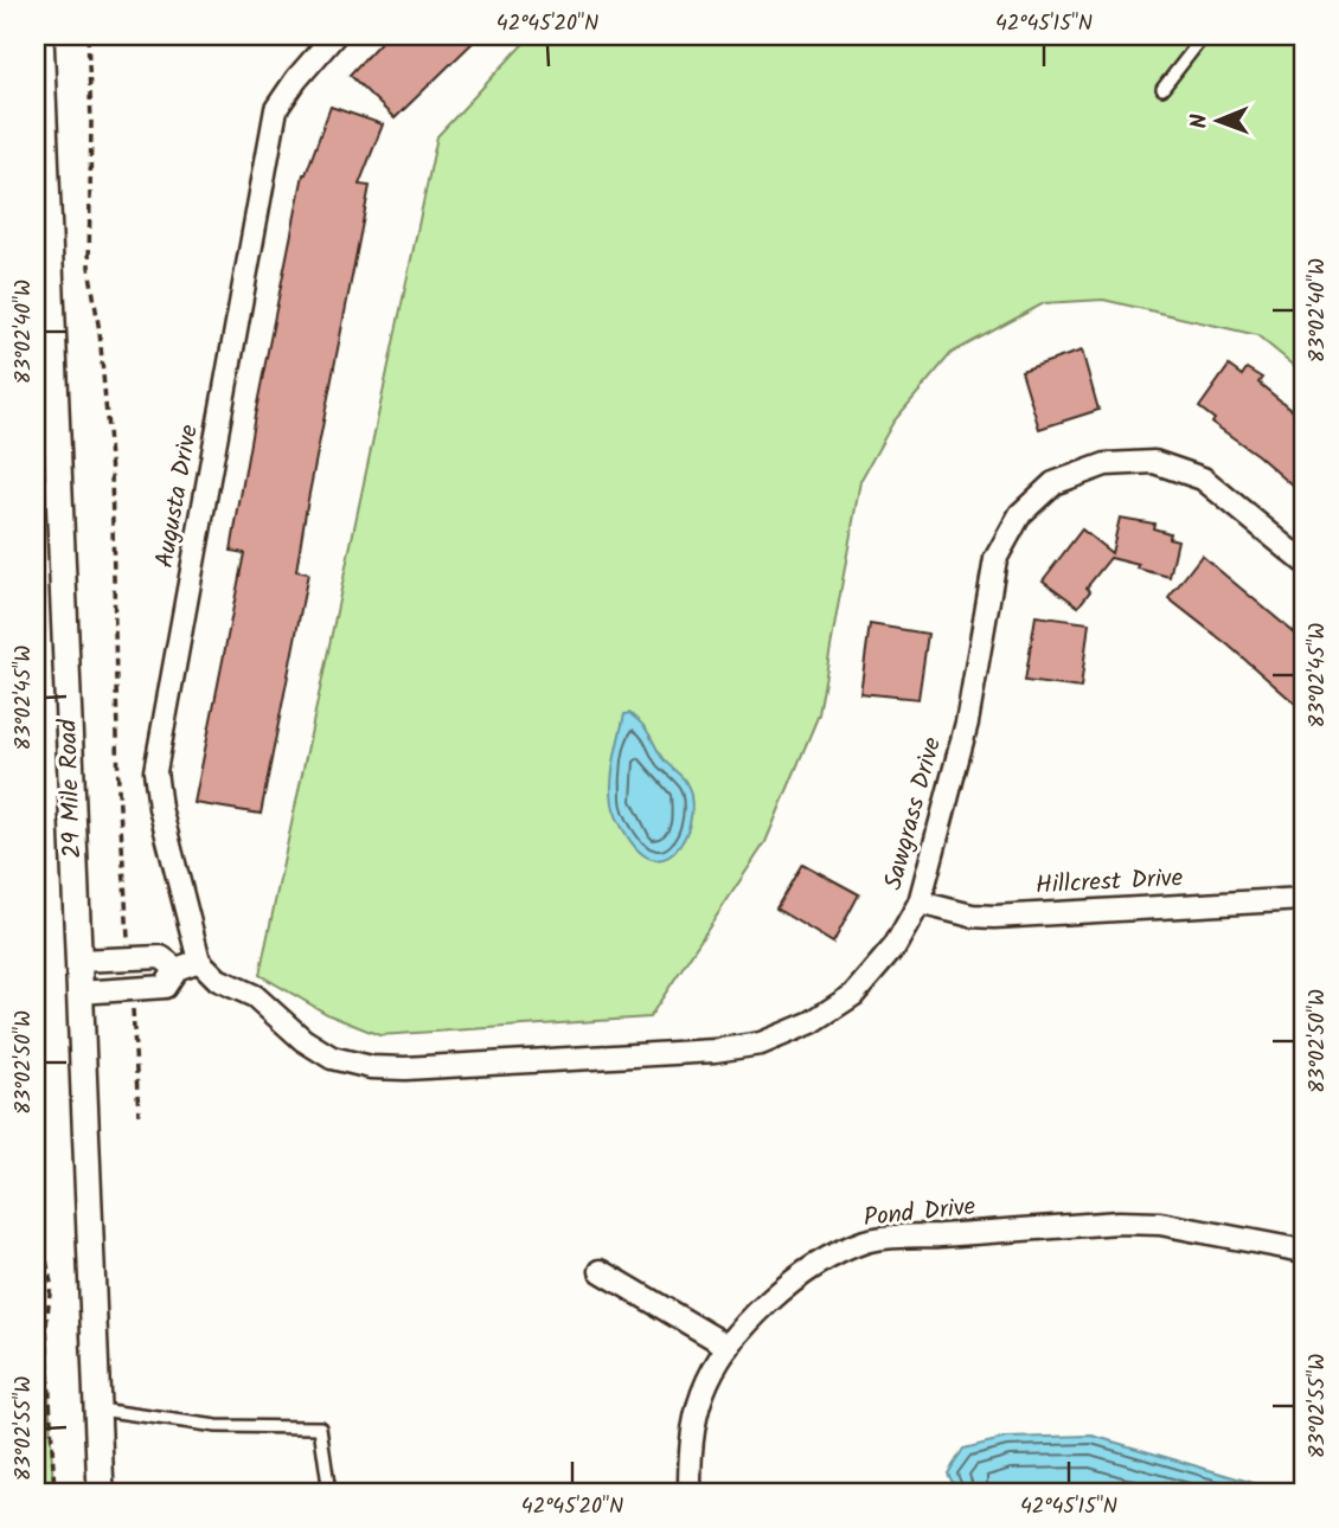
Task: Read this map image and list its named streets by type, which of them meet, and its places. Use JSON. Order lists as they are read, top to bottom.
{
  "streets": {
    "street": [
      "Augusta Drive",
      "29 Mile Road",
      "Sawgrass Drive",
      "Hillcrest Drive",
      "Pond Drive"
    ]
  },
  "crossings": [
    ["Augusta Drive", "Sawgrass Drive"],
    ["Sawgrass Drive", "Hillcrest Drive"]
  ],
  "north": "left",
  "coordinates": [
    "42°45'20\"N",
    "42°45'15\"N",
    "83°02'40\"W",
    "83°02'45\"W",
    "83°02'50\"W",
    "83°02'55\"W"
  ]
}
